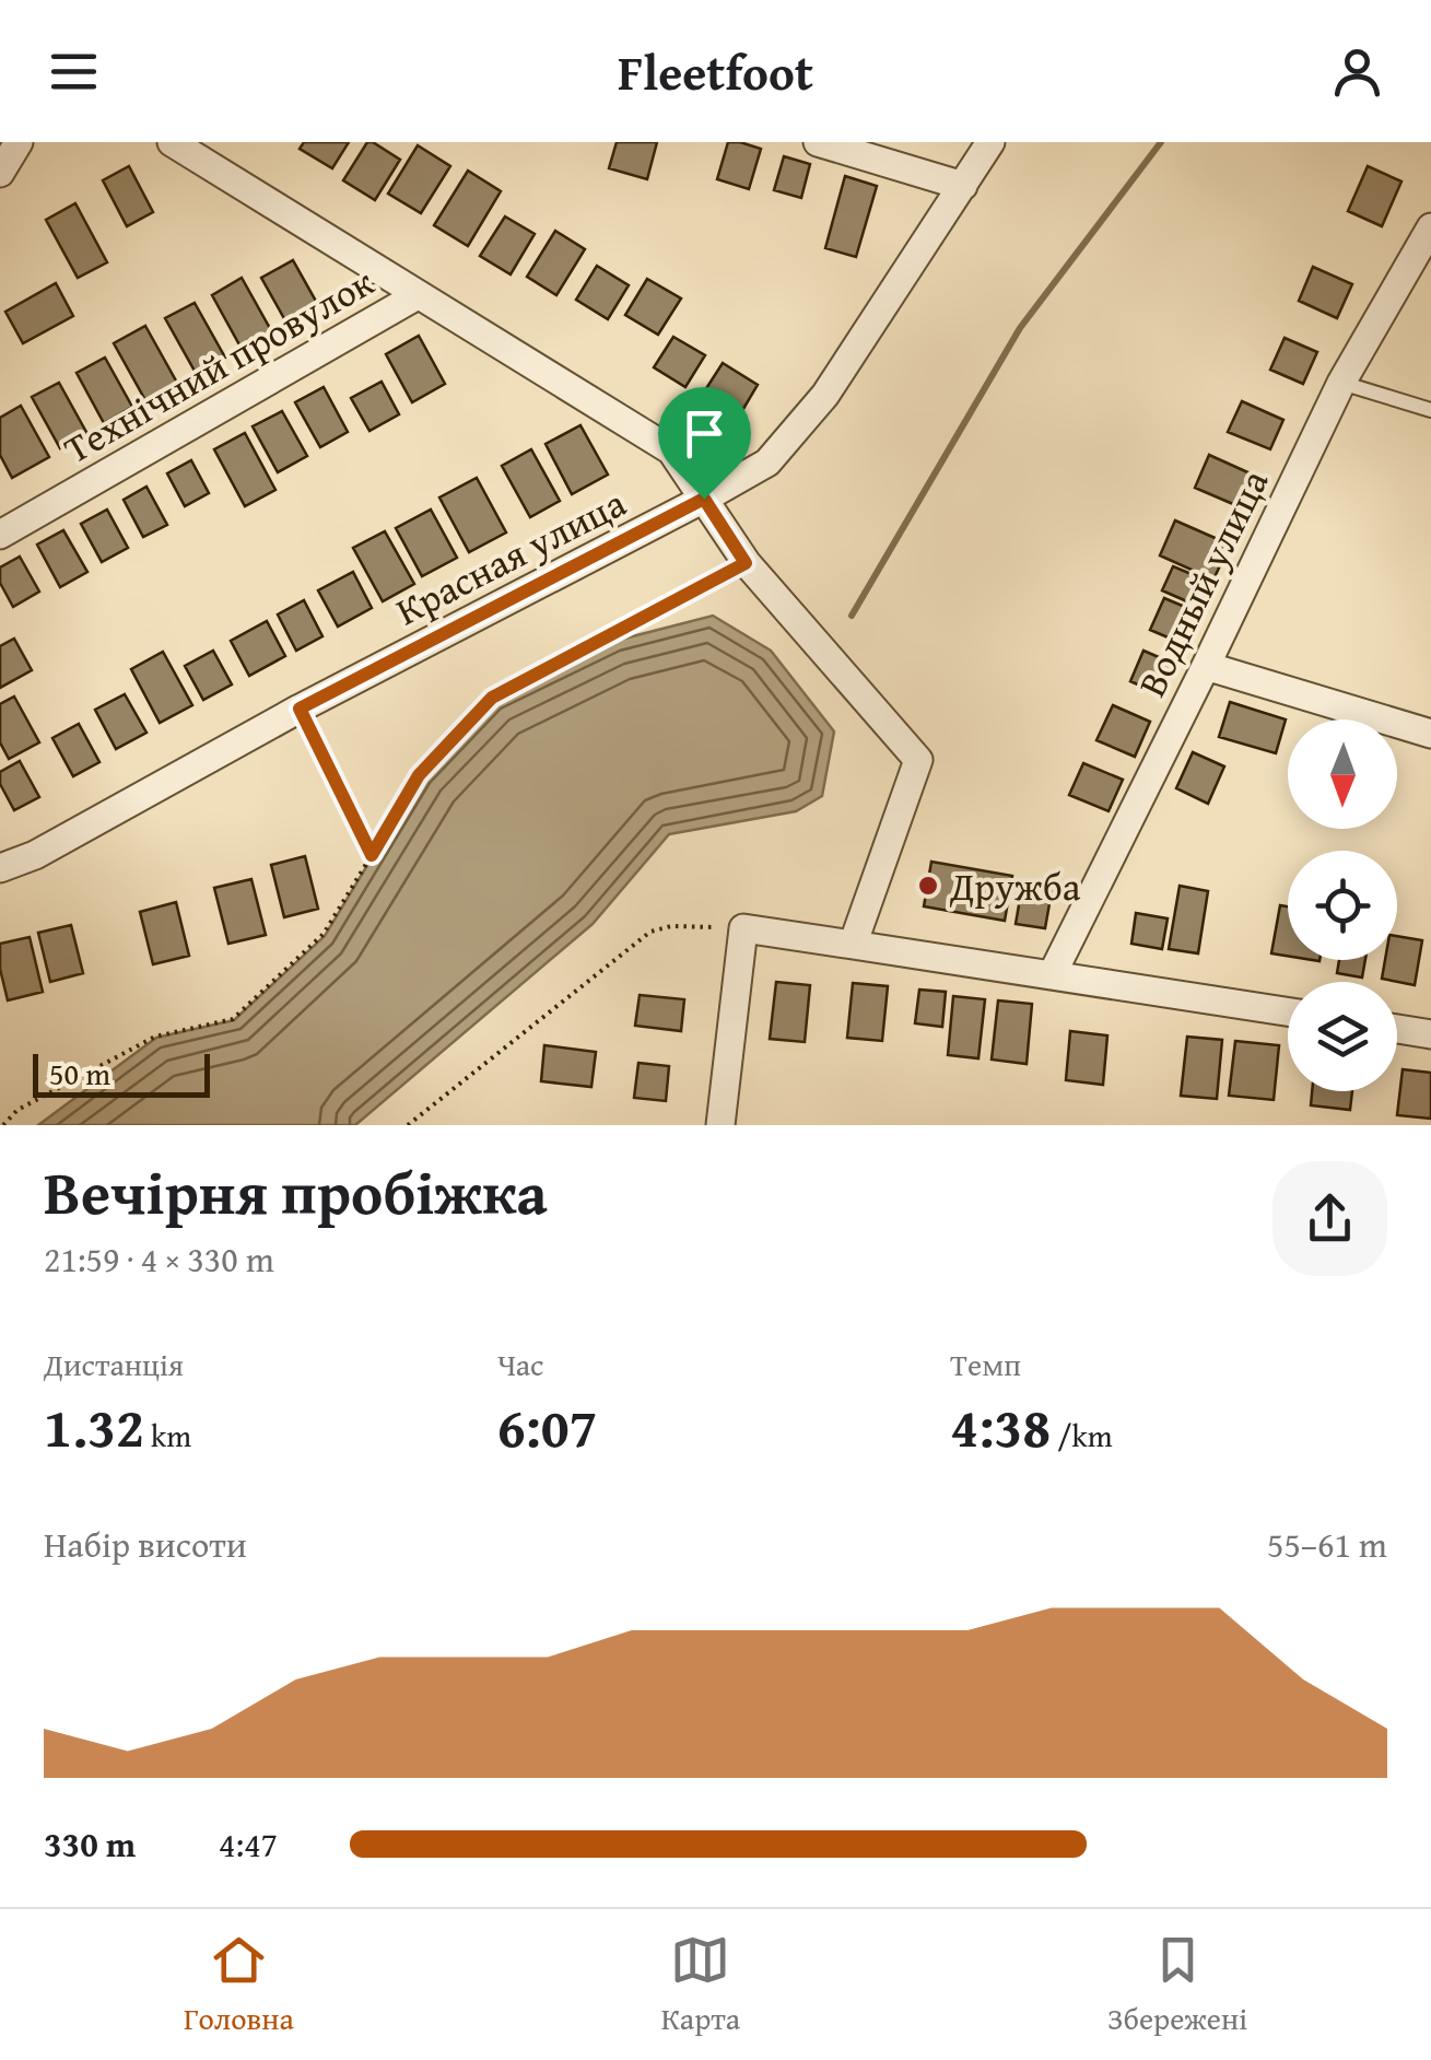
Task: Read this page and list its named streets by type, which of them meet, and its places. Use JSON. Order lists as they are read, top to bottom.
{
  "streets": {
    "street": ["Технічний провулок", "Красная улица", "Водный улица"]
  },
  "places": ["Дружба"],
  "scale_bar": "50 m",
  "north": "bottom",
  "page": {
    "header": "Fleetfoot",
    "scale": "50 m",
    "heading": ["Вечірня пробіжка", "21:59 · 4 × 330 m"],
    "stats": [
      ["Дистанція", "1.32 km"],
      ["Час", "6:07"],
      ["Темп", "4:38 /km"]
    ],
    "chart": ["Набір висоти", "55–61 m"],
    "list": [
      {
        "name": "330 m",
        "note": "4:47"
      }
    ],
    "tabs": ["Головна", "Карта", "Збережені"]
  }
}
